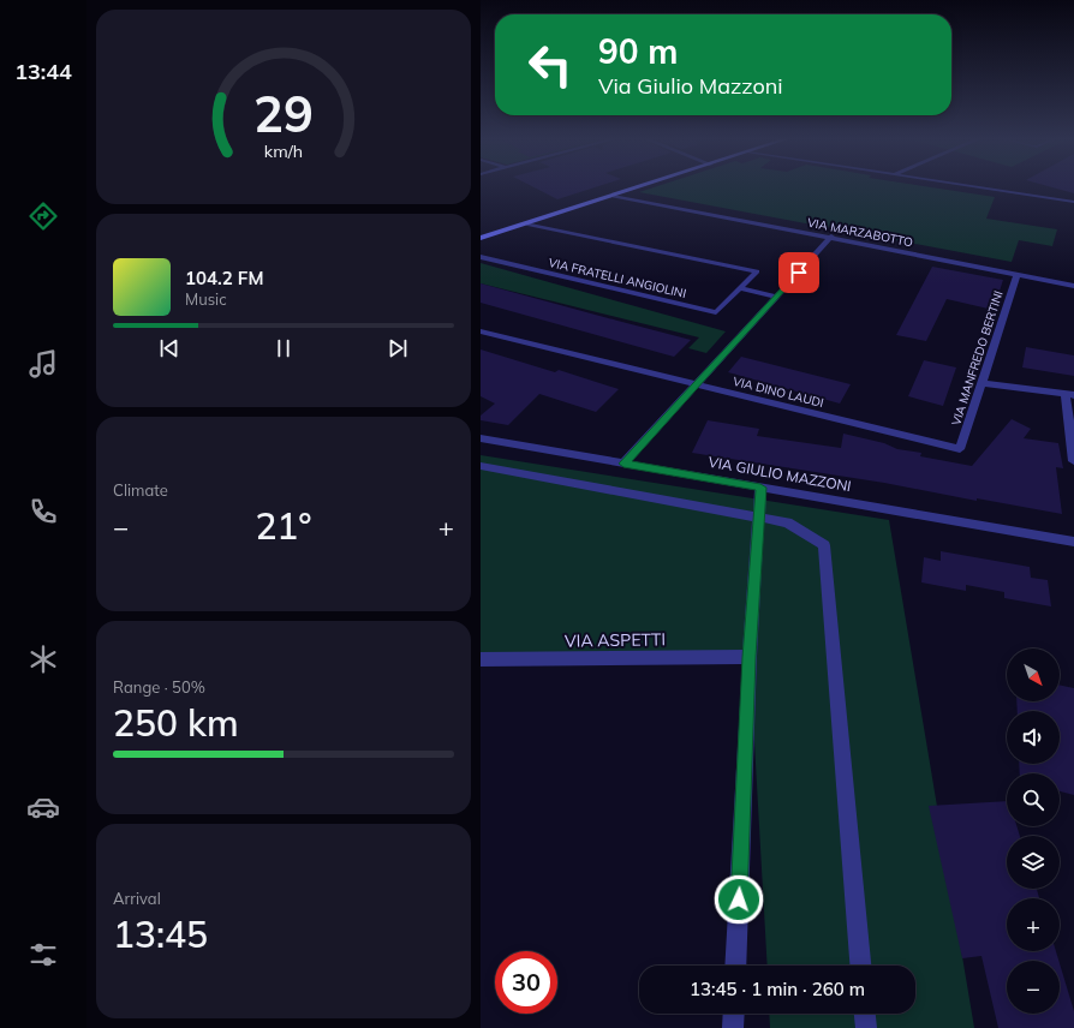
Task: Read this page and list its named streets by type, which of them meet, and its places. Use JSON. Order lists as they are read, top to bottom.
{
  "streets": {
    "street": [
      "VIA MARZABOTTO",
      "VIA FRATELLI ANGIOLINI",
      "VIA MANFREDO BERTINI",
      "VIA DINO LAUDI",
      "VIA GIULIO MAZZONI",
      "VIA ASPETTI"
    ]
  },
  "crossings": [
    ["VIA MARZABOTTO", "VIA MANFREDO BERTINI"],
    ["VIA MANFREDO BERTINI", "VIA DINO LAUDI"]
  ],
  "north": "bottom right",
  "page": {
    "tabs": "13:44",
    "turn": ["90 m", "Via Giulio Mazzoni"],
    "song": ["104.2 FM", "Music"],
    "tile": [
      "Climate",
      ["Range · 50%", "250 km"],
      ["Arrival", "13:45"]
    ],
    "heat": ["−", "21°", "+"],
    "map_buttons": ["+", "−"],
    "limit": "30",
    "trip": "13:45 · 1 min · 260 m",
    "gauge": ["29", "km/h"]
  }
}
